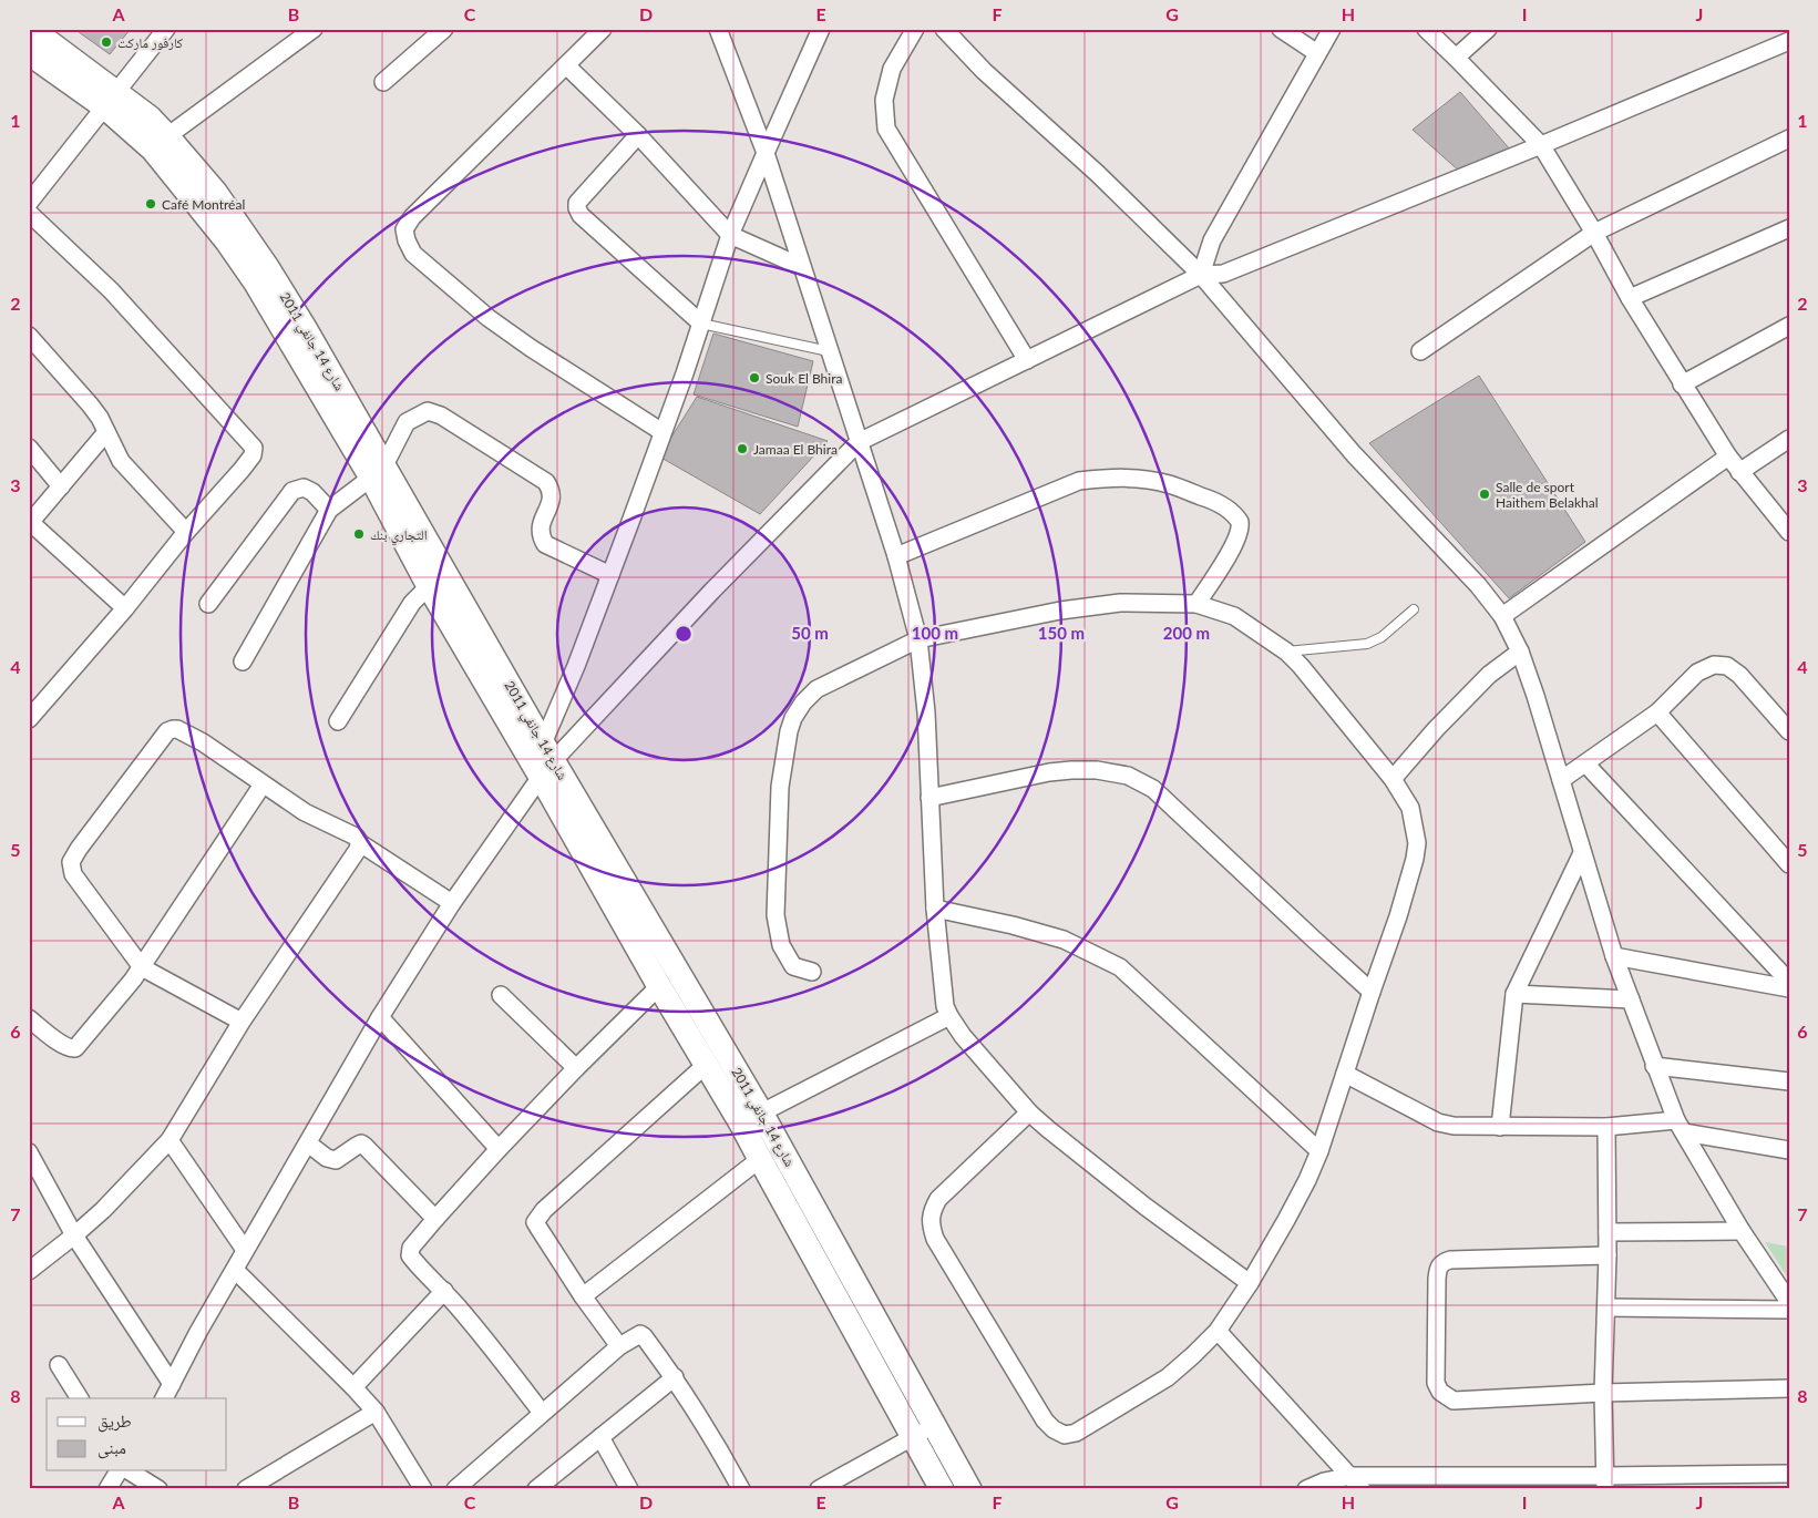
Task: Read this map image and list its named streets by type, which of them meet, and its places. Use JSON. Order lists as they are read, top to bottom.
{
  "streets": {
    "main road": ["شارع 14 جانفي 2011"]
  },
  "places": [
    "كارفور ماركت",
    "Café Montréal",
    "Souk El Bhira",
    "Jamaa El Bhira",
    "Salle de sport Haithem Belakhal",
    "التجاري بنك"
  ],
  "legend": ["طريق", "مبنى"],
  "grid": {
    "columns": [
      "A",
      "B",
      "C",
      "D",
      "E",
      "F",
      "G",
      "H",
      "I",
      "J"
    ],
    "rows": [
      "1",
      "2",
      "3",
      "4",
      "5",
      "6",
      "7",
      "8"
    ]
  },
  "rings": [
    "50 m",
    "100 m",
    "150 m",
    "200 m"
  ]
}
